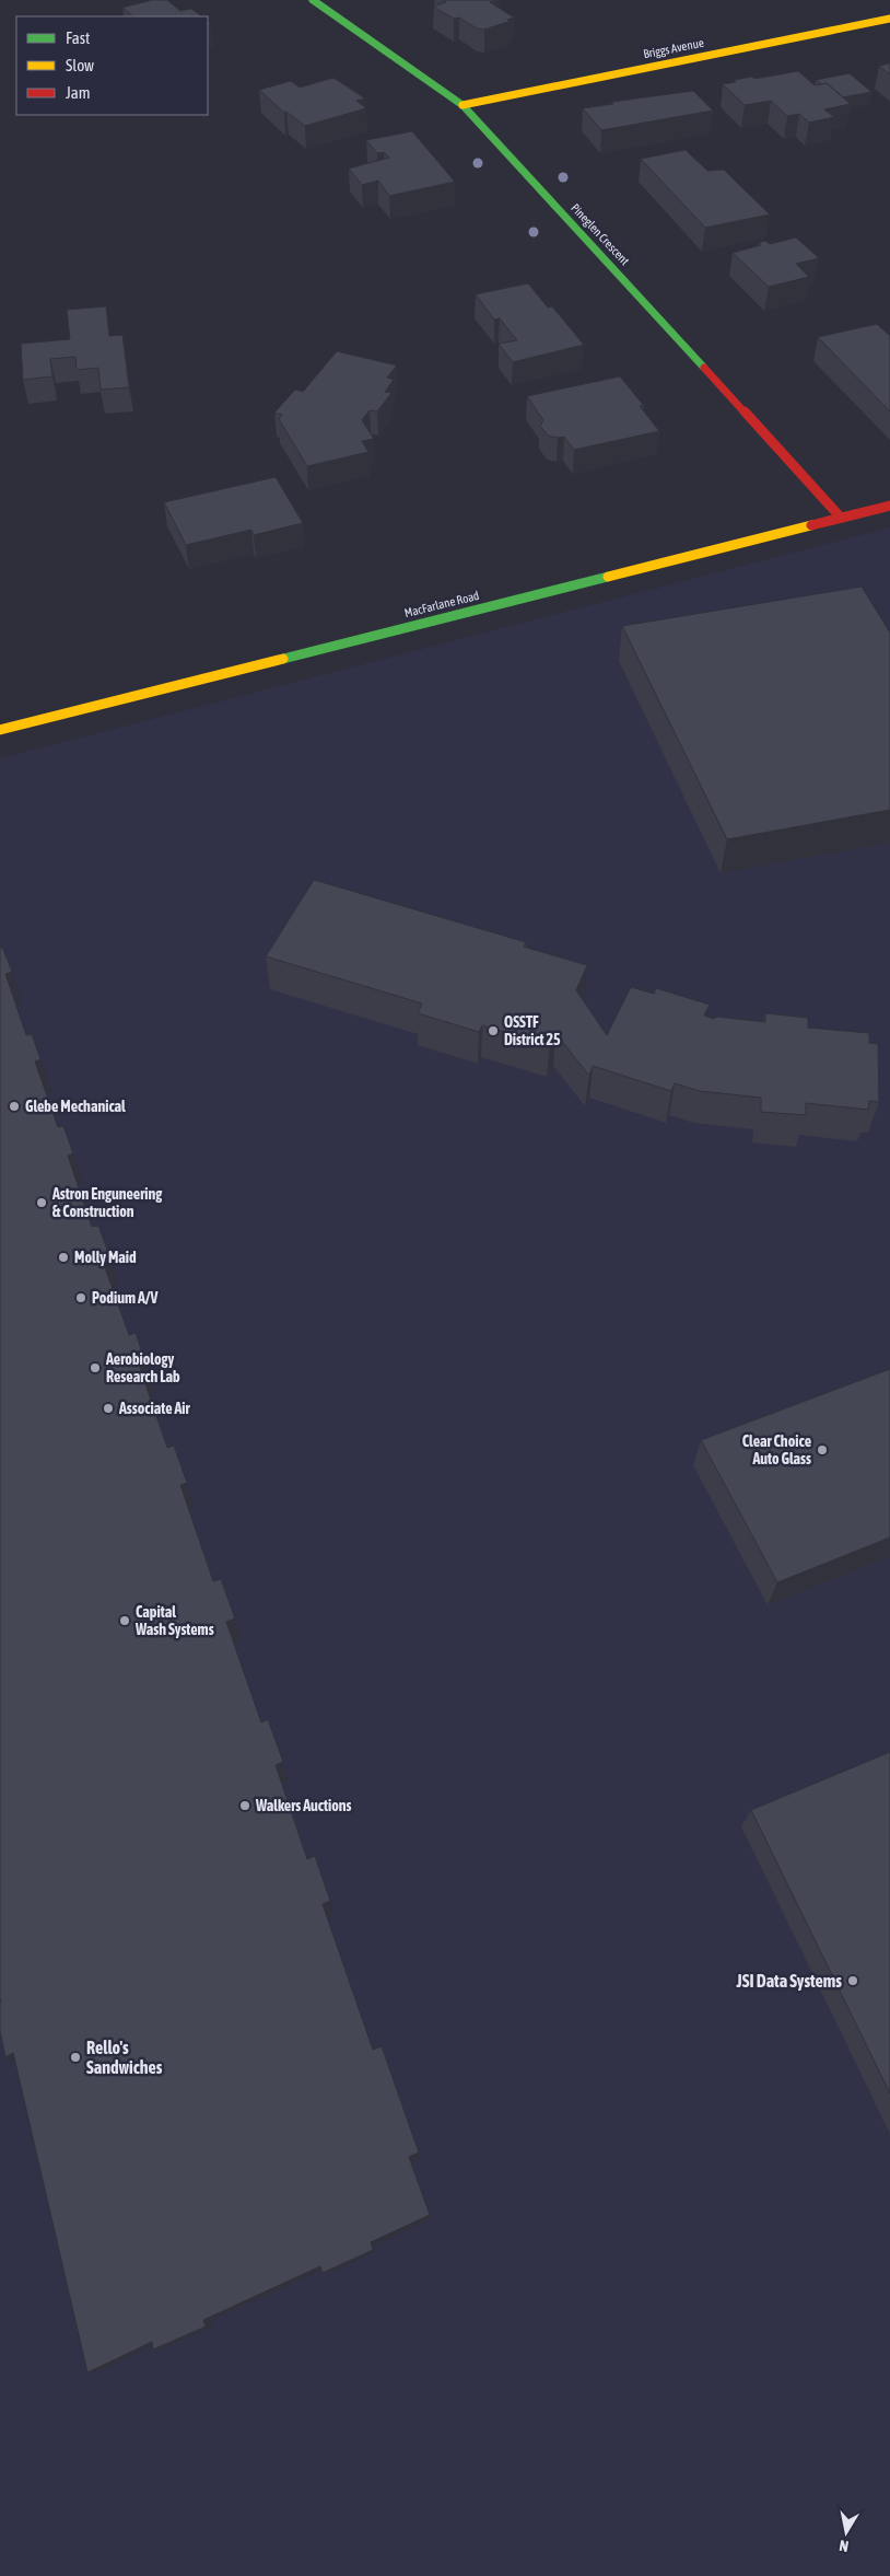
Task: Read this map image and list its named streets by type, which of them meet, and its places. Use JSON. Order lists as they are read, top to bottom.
{
  "streets": {
    "street": ["Briggs Avenue", "Pineglen Crescent", "MacFarlane Road"]
  },
  "crossings": [
    ["Briggs Avenue", "Pineglen Crescent"],
    ["Pineglen Crescent", "MacFarlane Road"]
  ],
  "places": [
    "OSSTF District 25",
    "Glebe Mechanical",
    "Astron Enguneering & Construction",
    "Molly Maid",
    "Podium A/V",
    "Aerobiology Research Lab",
    "Associate Air",
    "Clear Choice Auto Glass",
    "Capital Wash Systems",
    "Walkers Auctions",
    "JSI Data Systems",
    "Rello's Sandwiches"
  ],
  "legend": ["Fast", "Slow", "Jam"],
  "north": "bottom"
}
